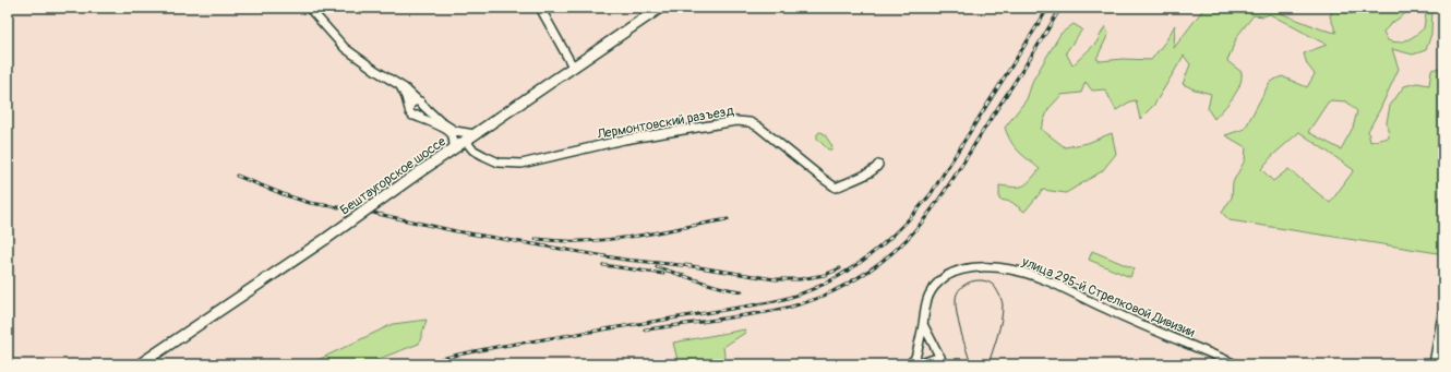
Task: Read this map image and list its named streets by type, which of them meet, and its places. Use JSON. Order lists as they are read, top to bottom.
{
  "streets": {
    "main road": ["Бештаугорское шоссе"],
    "street": ["Лермонтовский разъезд", "улица 295-й Стрелковой Дивизии"]
  },
  "crossings": [
    ["Лермонтовский разъезд", "Бештаугорское шоссе"]
  ]
}
